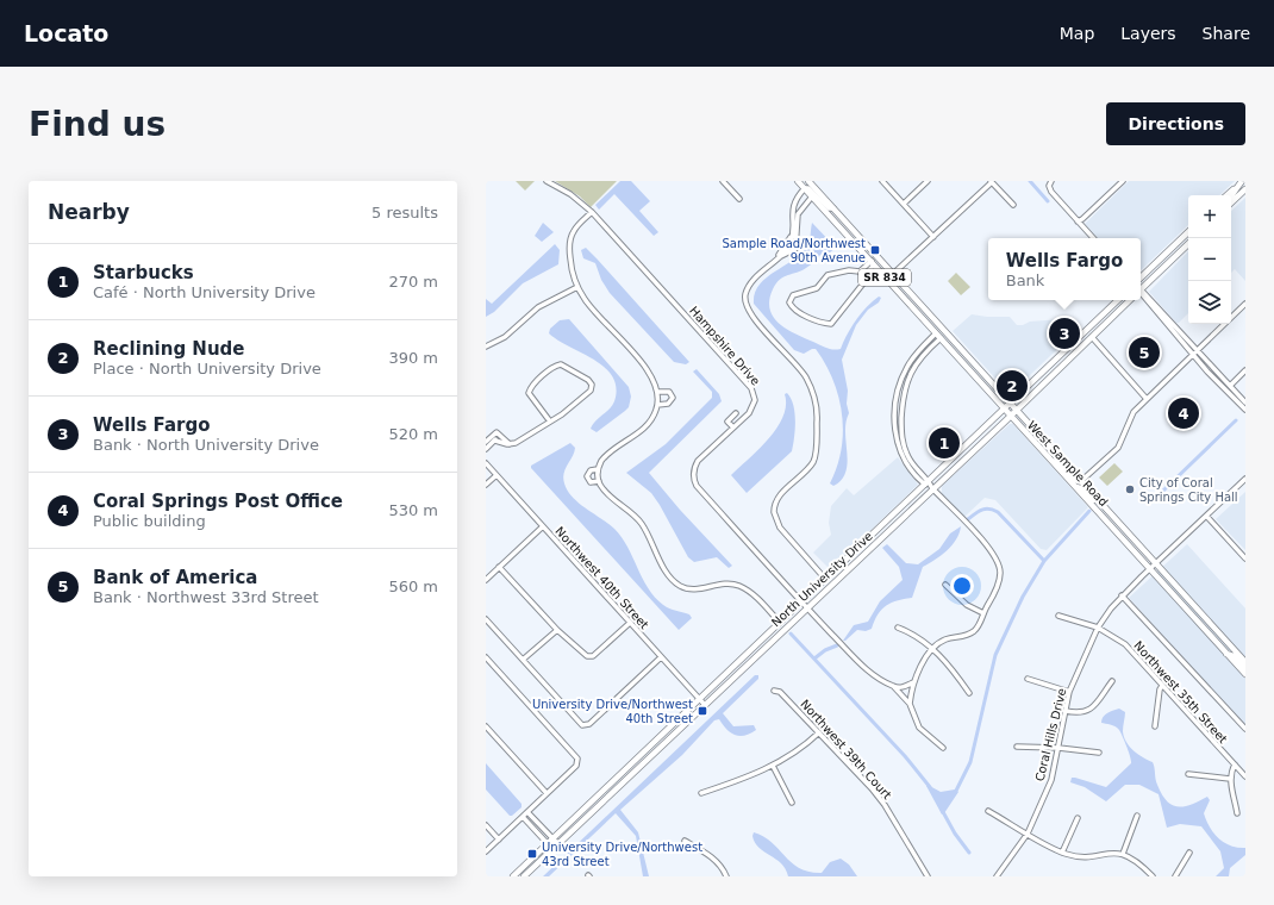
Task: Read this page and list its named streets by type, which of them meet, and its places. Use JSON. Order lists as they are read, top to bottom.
{
  "streets": {
    "main road": ["SR 834", "West Sample Road", "North University Drive"],
    "street": [
      "Hampshire Drive",
      "Northwest 40th Street",
      "Northwest 35th Street",
      "Coral Hills Drive",
      "Northwest 39th Court"
    ]
  },
  "crossings": [
    ["Hampshire Drive", "North University Drive"],
    ["West Sample Road", "North University Drive"],
    ["West Sample Road", "Coral Hills Drive"],
    ["Northwest 40th Street", "North University Drive"],
    ["Northwest 35th Street", "Coral Hills Drive"]
  ],
  "places": {
    "transit": ["Sample Road/Northwest 90th Avenue", "University Drive/Northwest 40th Street", "University Drive/Northwest 43rd Street"],
    "other": ["City of Coral Springs City Hall"]
  },
  "page": {
    "header": "Locato",
    "nav": ["Map", "Layers", "Share"],
    "buttons": "Directions",
    "title": "Find us",
    "heading": ["Nearby", "5 results"],
    "map_buttons": ["+", "−"],
    "popup": ["Wells Fargo", "Bank"],
    "list": [
      {
        "mark": "1",
        "name": "Starbucks",
        "note": "Café · North University Drive",
        "value": "270 m"
      },
      {
        "mark": "2",
        "name": "Reclining Nude",
        "note": "Place · North University Drive",
        "value": "390 m"
      },
      {
        "mark": "3",
        "name": "Wells Fargo",
        "note": "Bank · North University Drive",
        "value": "520 m"
      },
      {
        "mark": "4",
        "name": "Coral Springs Post Office",
        "note": "Public building",
        "value": "530 m"
      },
      {
        "mark": "5",
        "name": "Bank of America",
        "note": "Bank · Northwest 33rd Street",
        "value": "560 m"
      }
    ],
    "pins": [
      "3",
      "5",
      "2",
      "4",
      "1"
    ]
  }
}
